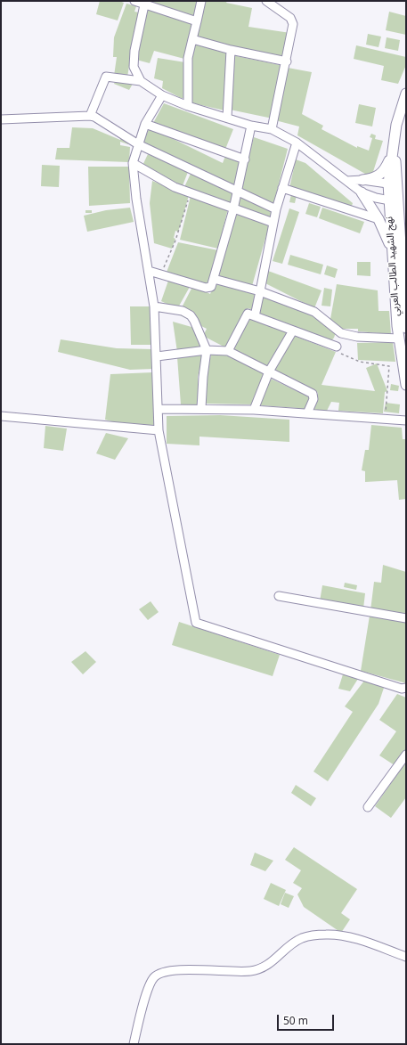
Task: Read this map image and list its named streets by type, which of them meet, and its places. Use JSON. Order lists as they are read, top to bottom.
{
  "streets": {
    "main road": ["نهج الشهيد الطالب العربي"]
  },
  "scale_bar": "50 m"
}
